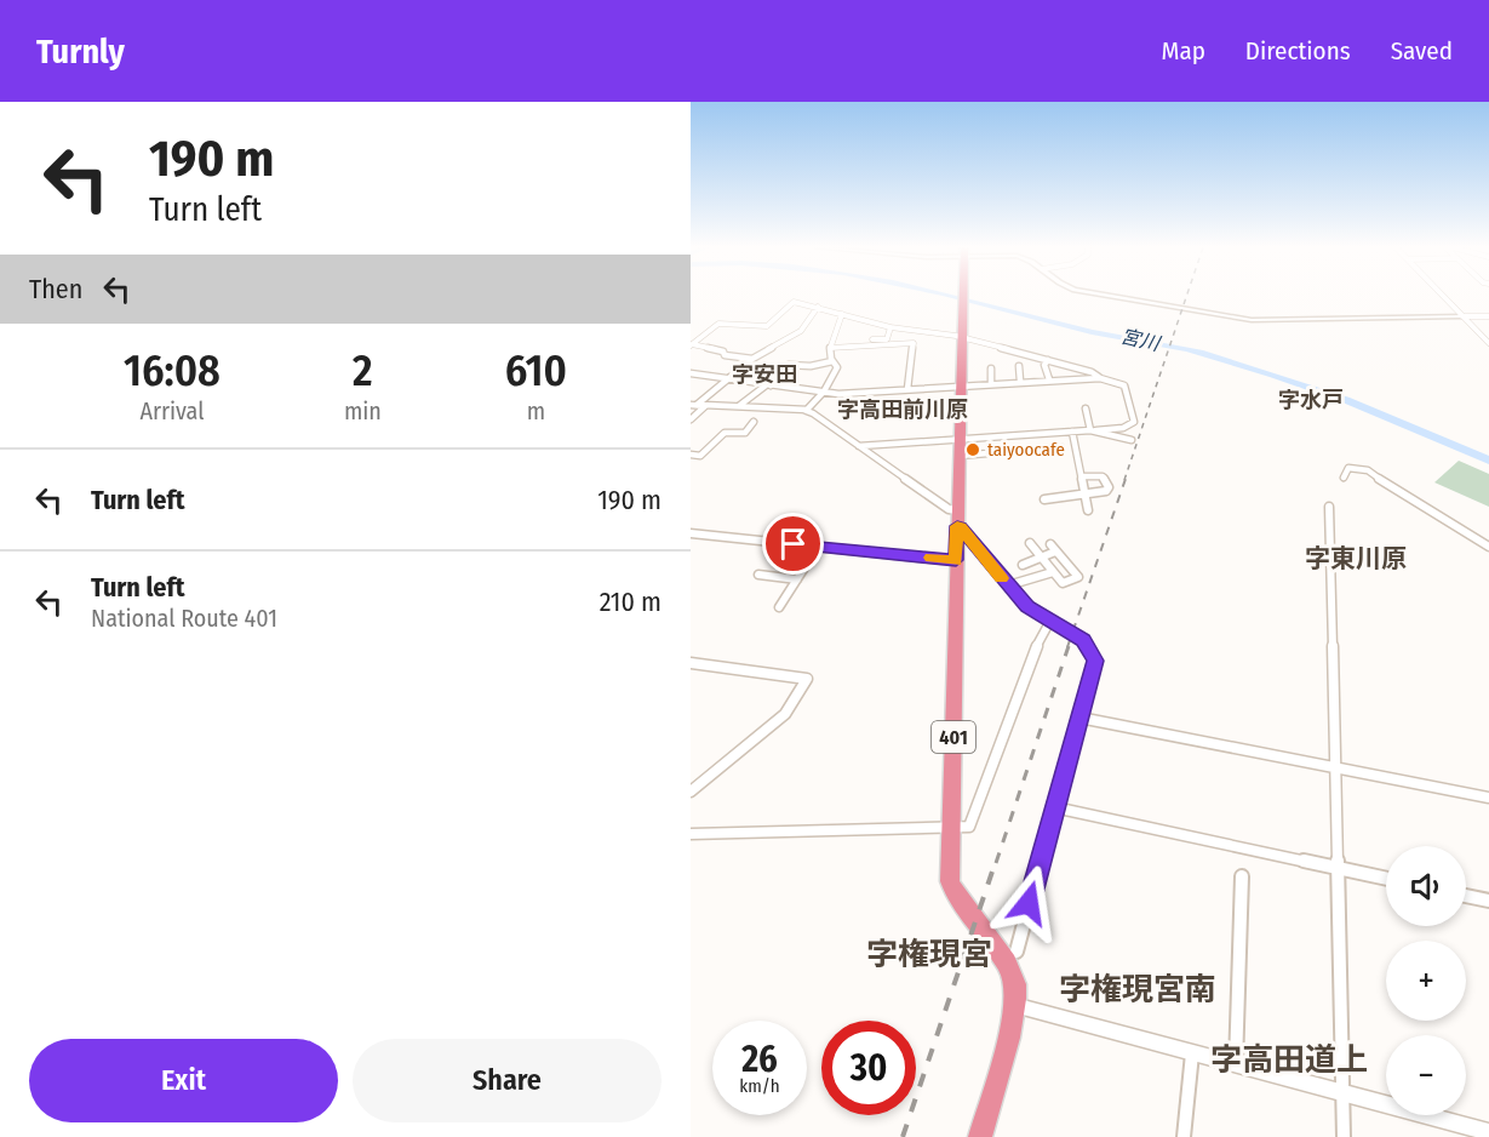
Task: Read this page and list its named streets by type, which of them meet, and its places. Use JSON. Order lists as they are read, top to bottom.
{
  "streets": {
    "highway": ["401"]
  },
  "districts": [
    "字安田",
    "字水戸",
    "字高田前川原",
    "字東川原",
    "字権現宮",
    "字権現宮南",
    "字高田道上"
  ],
  "water": ["宮川"],
  "places": ["taiyoocafe"],
  "page": {
    "header": "Turnly",
    "nav": ["Map", "Directions", "Saved"],
    "turn": ["190 m", "Turn left"],
    "then": "Then",
    "eta": [
      "16:08",
      "Arrival",
      "2",
      "min",
      "610",
      "m"
    ],
    "list": [
      {
        "name": "Turn left",
        "value": "190 m"
      },
      {
        "name": "Turn left",
        "note": "National Route 401",
        "value": "210 m"
      }
    ],
    "map_buttons": ["+", "−"],
    "speed": "26 km/h",
    "limit": "30",
    "buttons": ["Exit", "Share"]
  }
}
